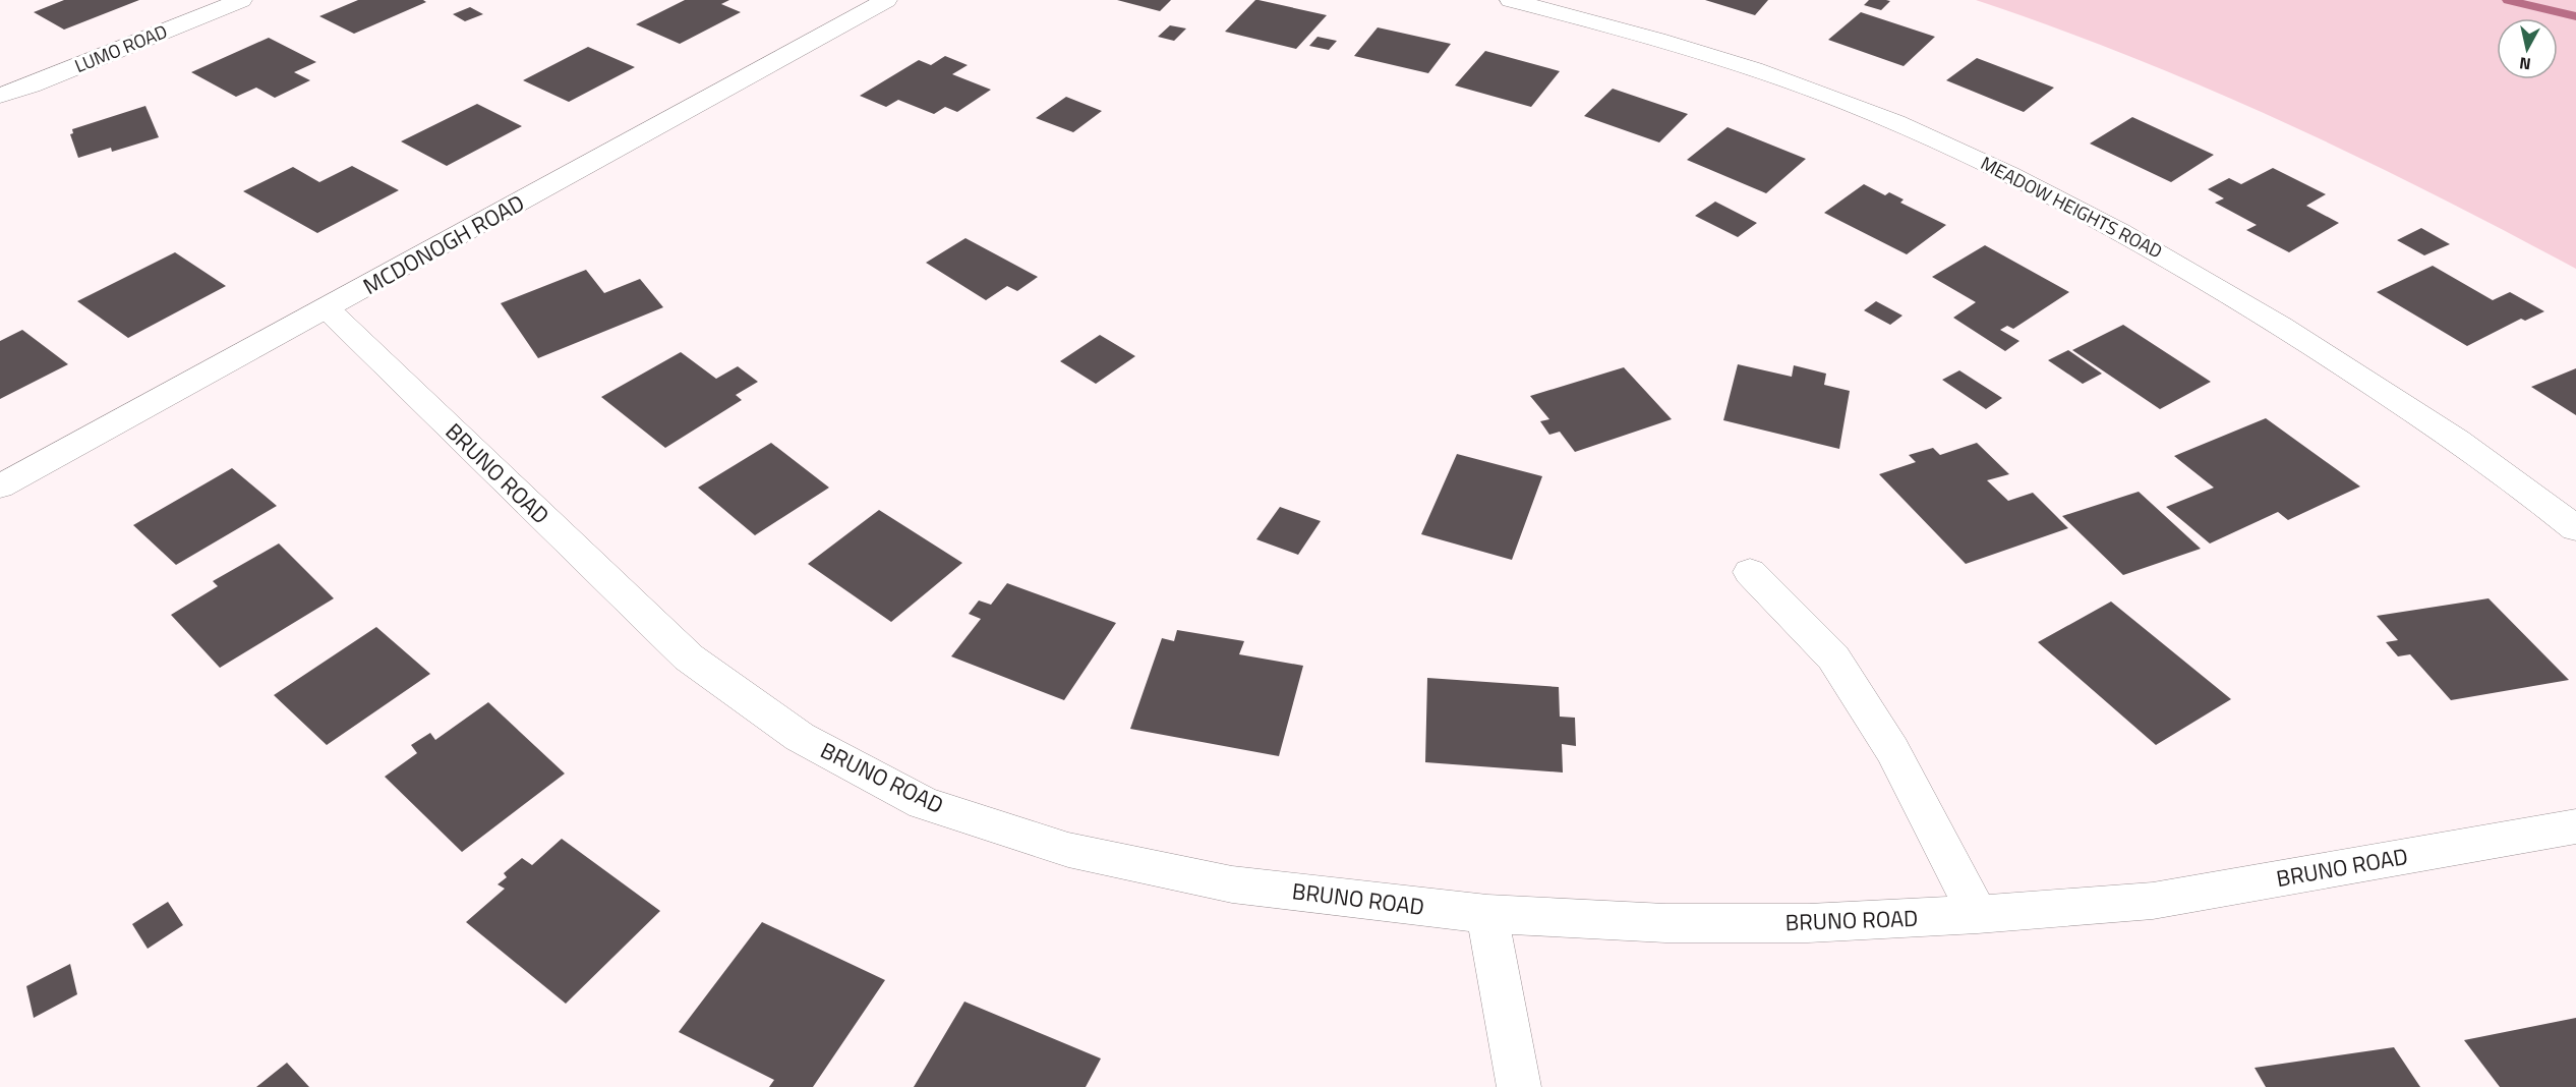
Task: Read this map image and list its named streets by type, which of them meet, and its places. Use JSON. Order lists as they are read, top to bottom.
{
  "streets": {
    "street": [
      "LUMO ROAD",
      "MEADOW HEIGHTS ROAD",
      "MCDONOGH ROAD",
      "BRUNO ROAD"
    ]
  },
  "crossings": [
    ["MCDONOGH ROAD", "BRUNO ROAD"]
  ],
  "north": "bottom"
}
